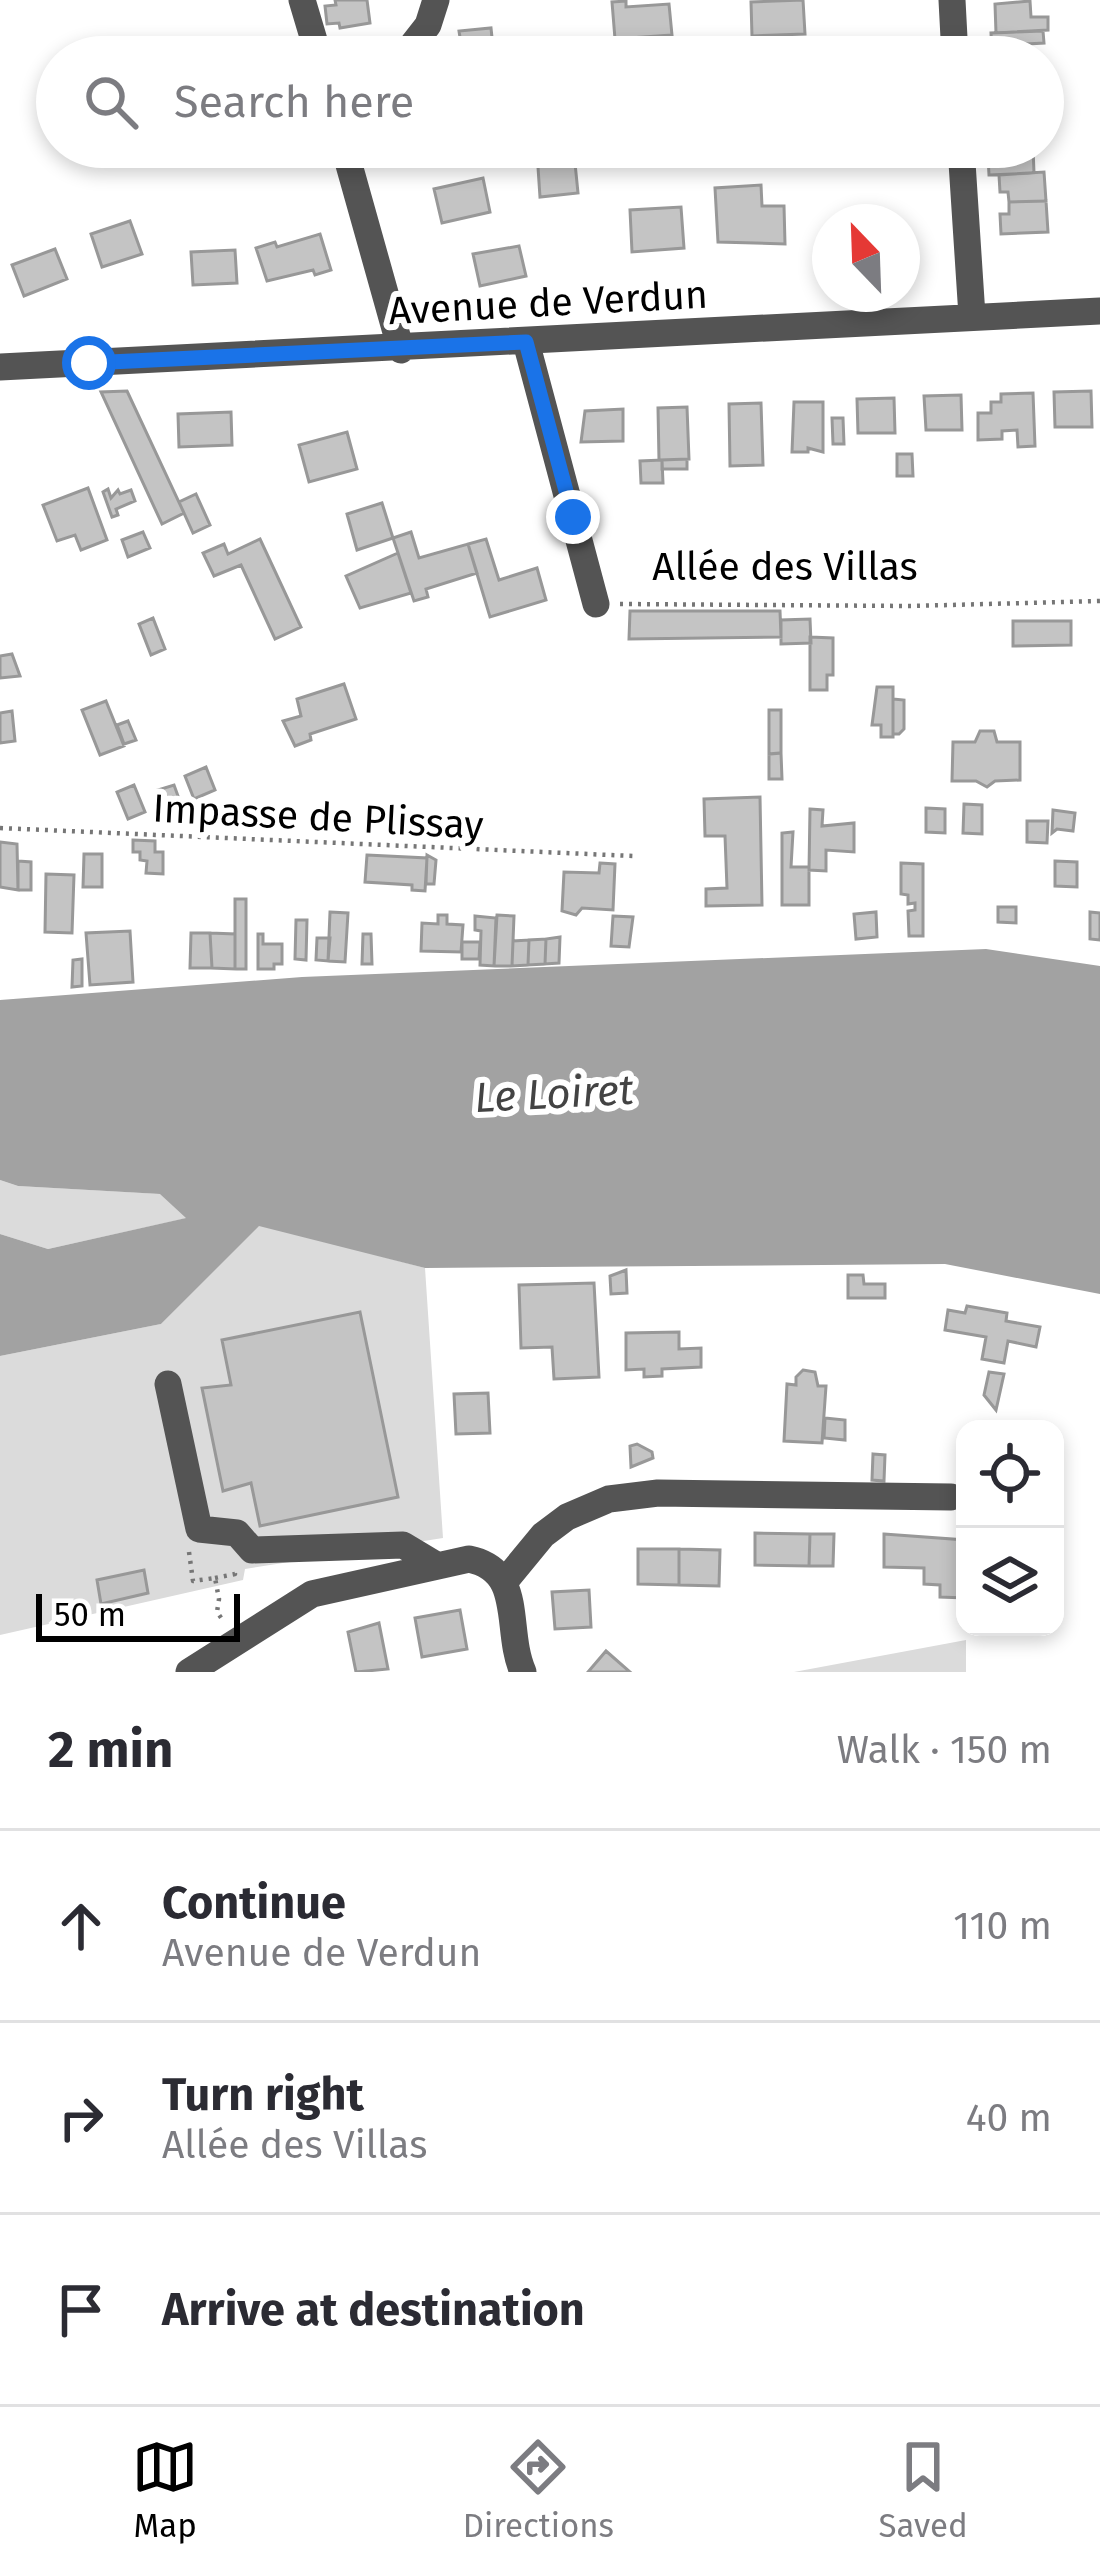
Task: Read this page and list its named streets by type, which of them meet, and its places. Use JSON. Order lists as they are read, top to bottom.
{
  "streets": {
    "street": ["Avenue de Verdun", "Allée des Villas"],
    "path": ["Impasse de Plissay"]
  },
  "crossings": [
    ["Avenue de Verdun", "Allée des Villas"]
  ],
  "water": ["Le Loiret"],
  "scale_bar": "50 m",
  "north": "top left",
  "page": {
    "search": "Search here",
    "scale": "50 m",
    "heading": ["2 min", "Walk · 150 m"],
    "list": [
      ["Continue", "Avenue de Verdun", "110 m"],
      ["Turn right", "Allée des Villas", "40 m"],
      "Arrive at destination"
    ],
    "nav": ["Map", "Directions", "Saved"]
  }
}
